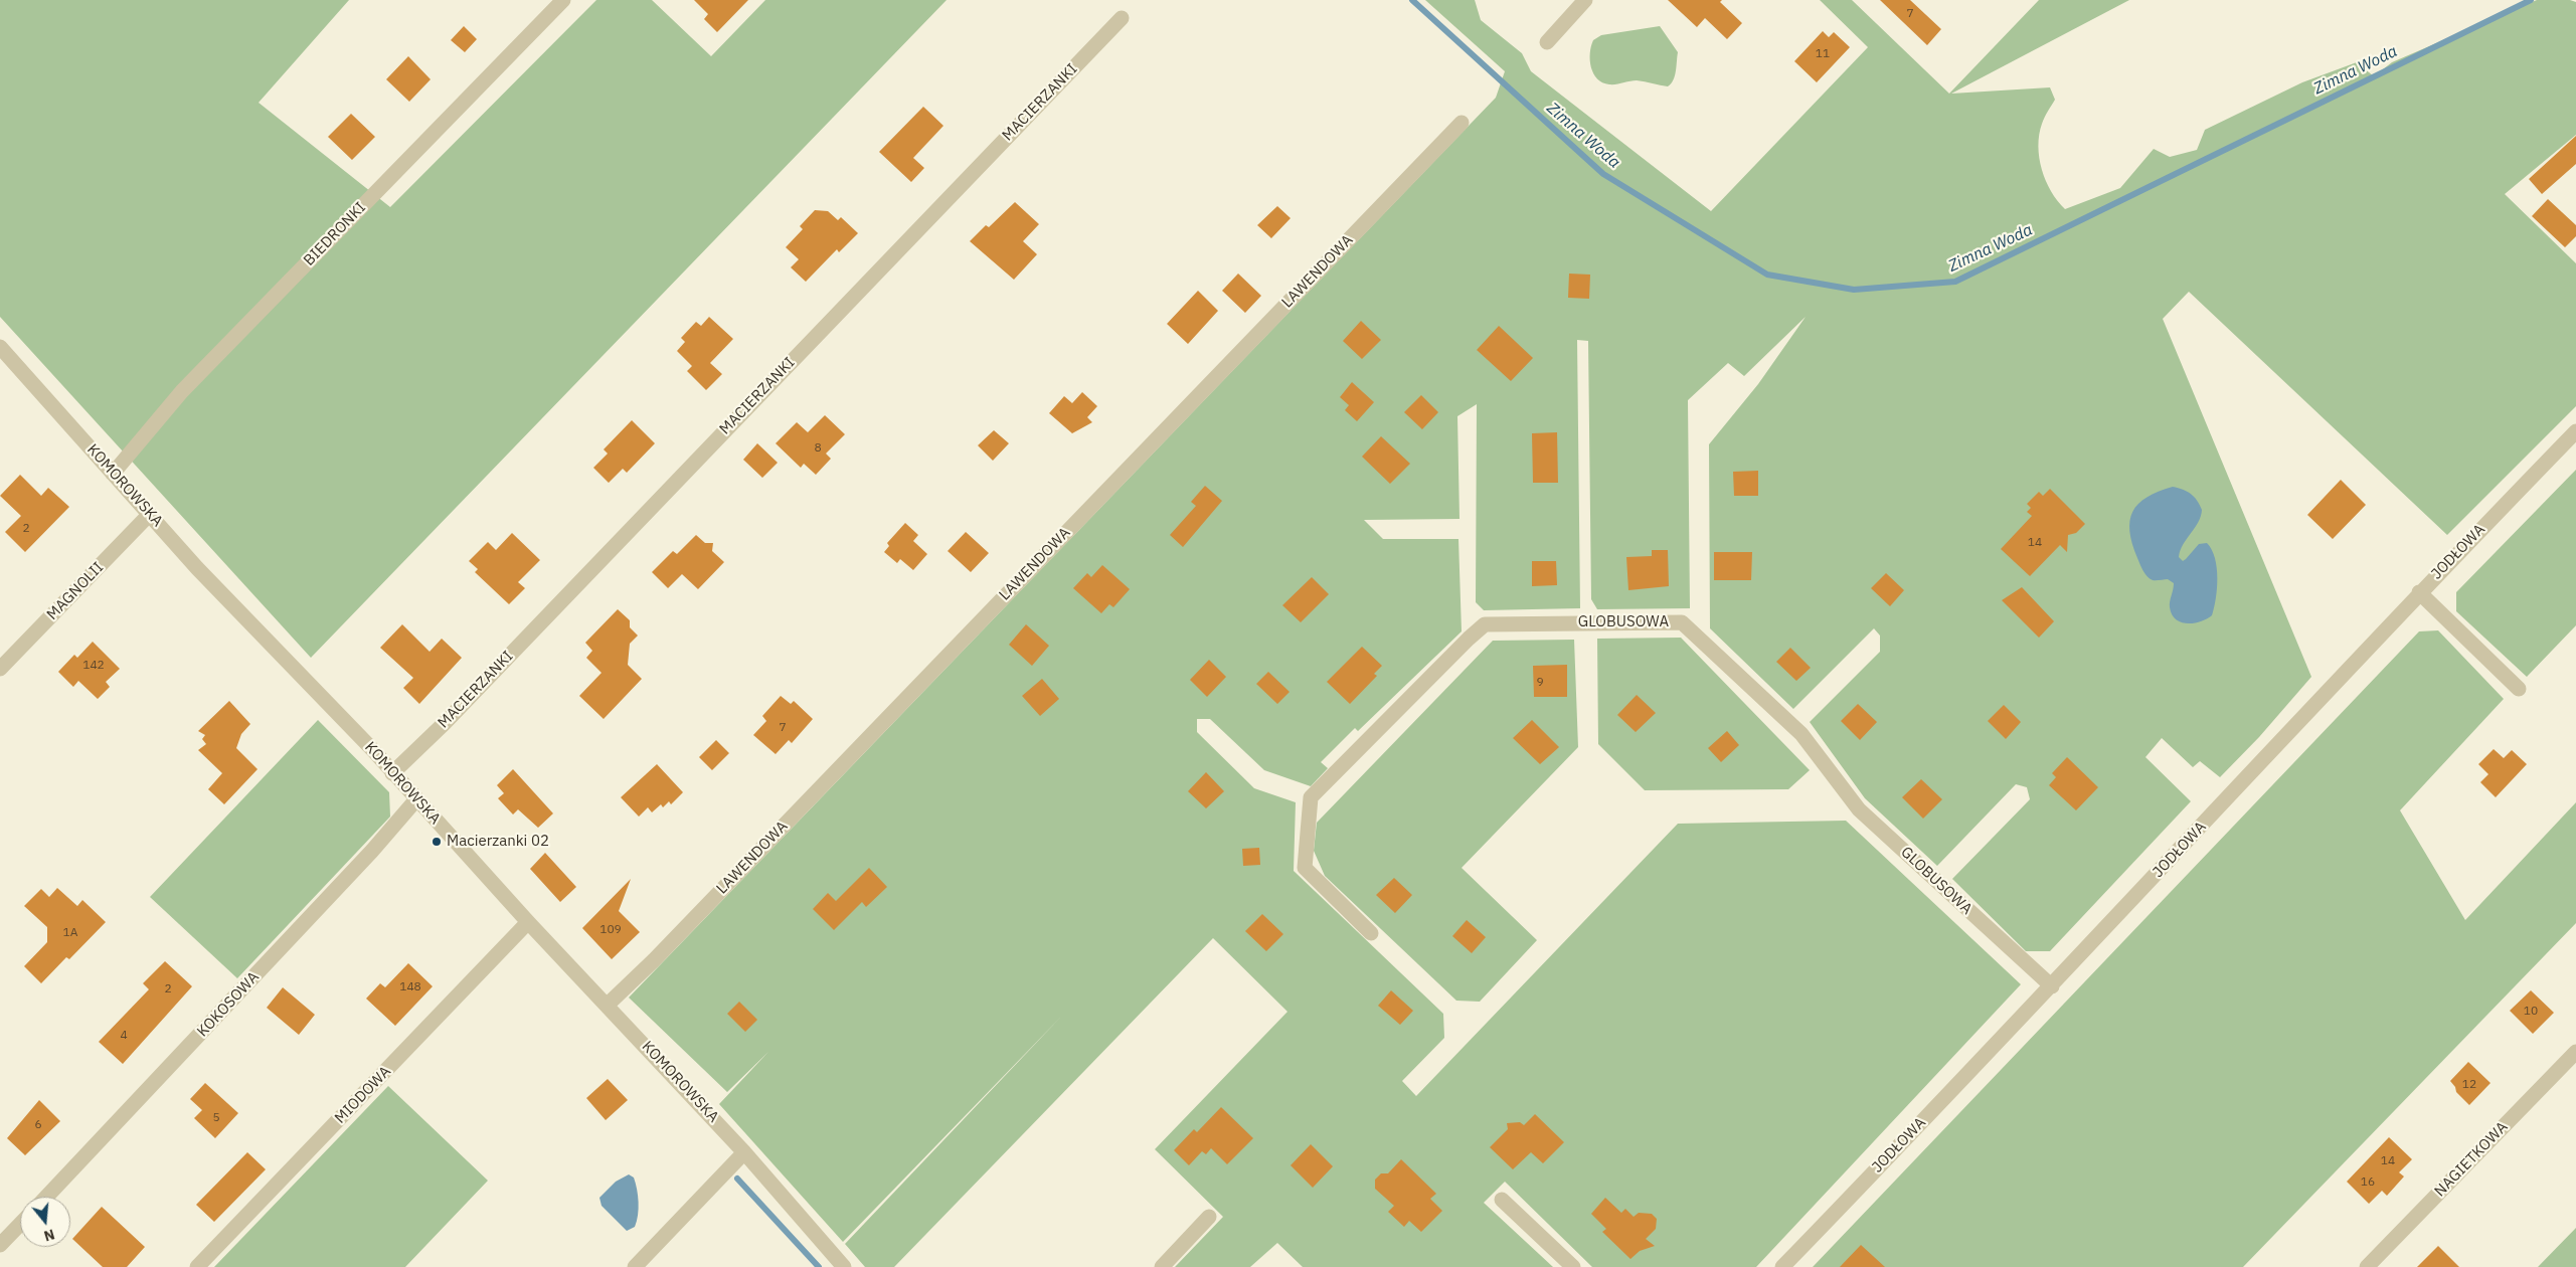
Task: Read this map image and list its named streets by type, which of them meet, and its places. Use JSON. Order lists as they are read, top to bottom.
{
  "streets": {
    "street": [
      "MACIERZANKI",
      "BIEDRONKI",
      "LAWENDOWA",
      "KOMOROWSKA",
      "JODŁOWA",
      "MAGNOLII",
      "GLOBUSOWA",
      "KOKOSOWA",
      "MIODOWA",
      "NAGIETKOWA"
    ]
  },
  "crossings": [
    ["MACIERZANKI", "KOMOROWSKA"],
    ["BIEDRONKI", "KOMOROWSKA"],
    ["LAWENDOWA", "KOMOROWSKA"],
    ["KOMOROWSKA", "MAGNOLII"],
    ["KOMOROWSKA", "KOKOSOWA"],
    ["KOMOROWSKA", "MIODOWA"],
    ["JODŁOWA", "GLOBUSOWA"]
  ],
  "water": ["Zimna Woda"],
  "places": ["Macierzanki 02"],
  "house_numbers": [
    "7",
    "11",
    "8",
    "2",
    "14",
    "142",
    "9",
    "7",
    "109",
    "1A",
    "148",
    "2",
    "10",
    "4",
    "12",
    "5",
    "6",
    "14",
    "16"
  ],
  "north": "bottom"
}
